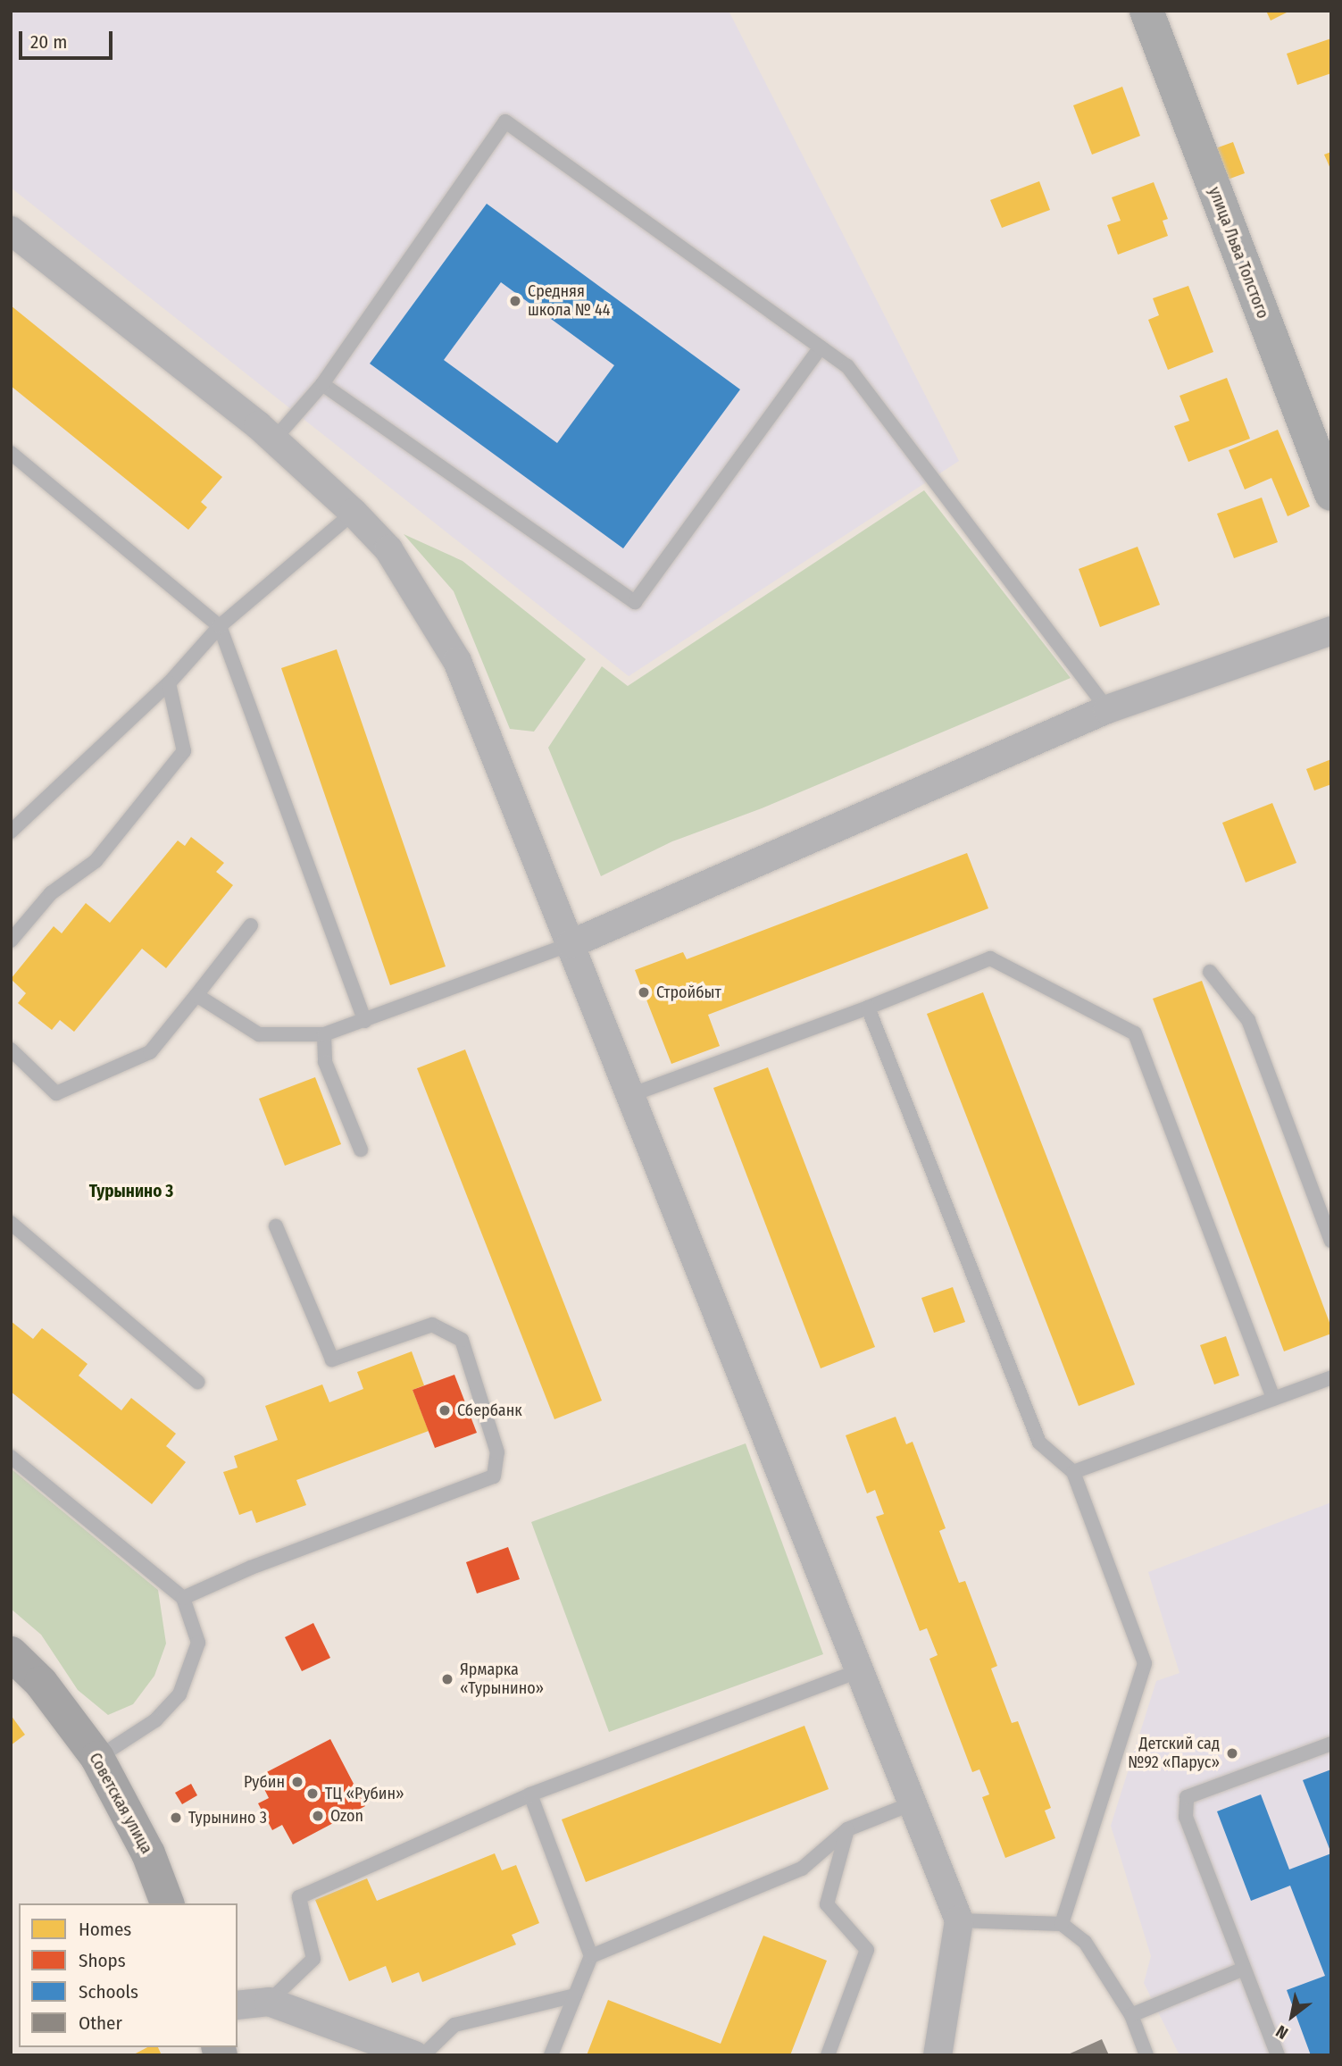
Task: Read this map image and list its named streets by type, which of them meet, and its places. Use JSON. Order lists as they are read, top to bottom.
{
  "streets": {
    "main road": ["Советская улица"],
    "street": ["улица Льва Толстого"]
  },
  "districts": ["Турынино 3"],
  "places": [
    "Средняя школа № 44",
    "Стройбыт",
    "Сбербанк",
    "Ярмарка «Турынино»",
    "Детский сад №92 «Парус»",
    "Рубин",
    "ТЦ «Рубин»",
    "Ozon",
    "Турынино 3"
  ],
  "legend": [
    "Homes",
    "Shops",
    "Schools",
    "Other"
  ],
  "scale_bar": "20 m",
  "north": "bottom left"
}
